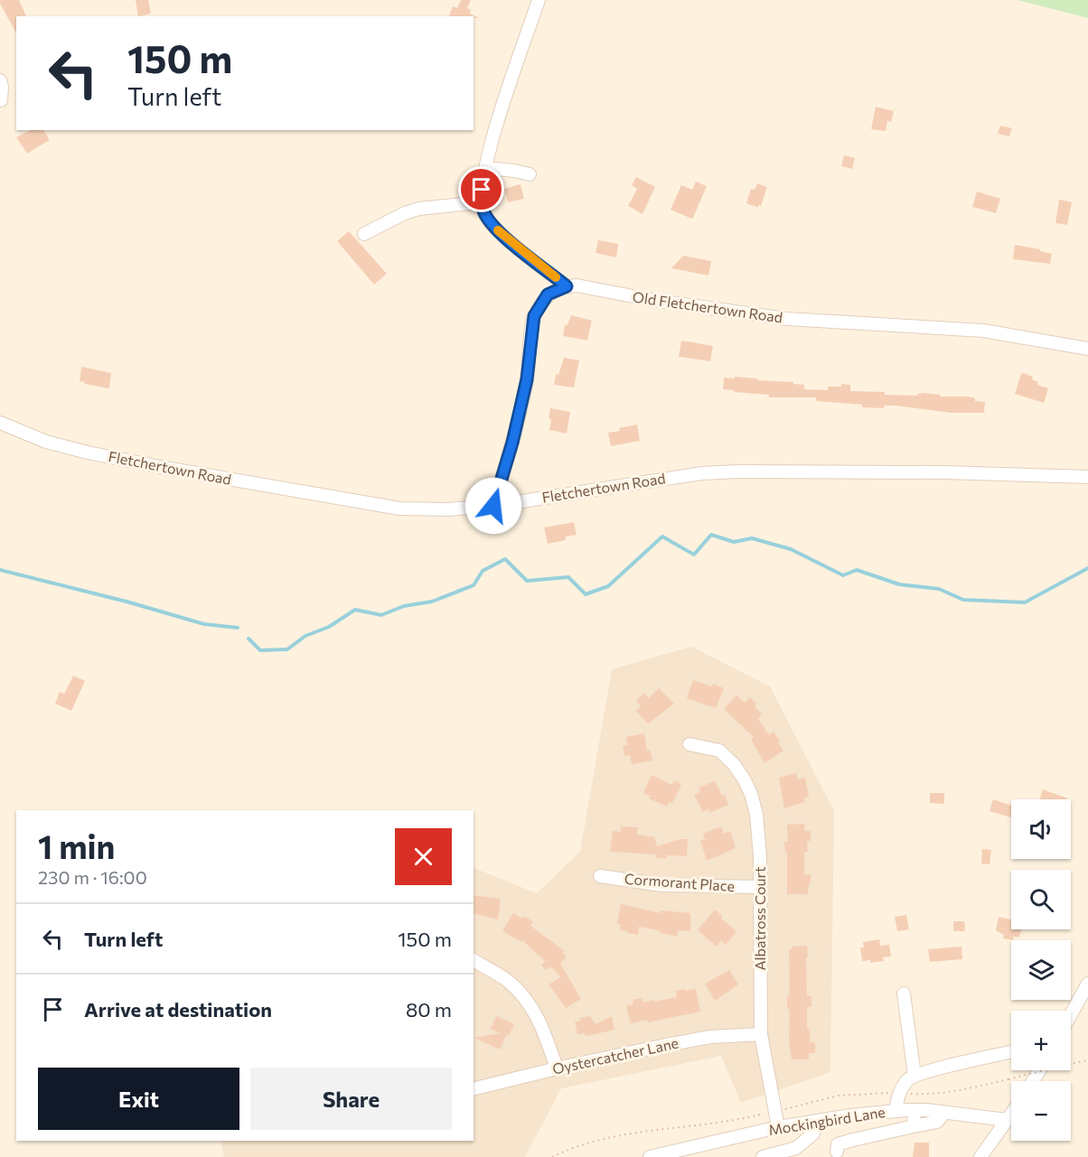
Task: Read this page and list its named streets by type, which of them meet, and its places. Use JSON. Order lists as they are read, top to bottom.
{
  "streets": {
    "street": [
      "Old Fletchertown Road",
      "Fletchertown Road",
      "Cormorant Place",
      "Albatross Court",
      "Oystercatcher Lane",
      "Mockingbird Lane"
    ]
  },
  "crossings": [
    ["Cormorant Place", "Albatross Court"],
    ["Albatross Court", "Oystercatcher Lane"],
    ["Albatross Court", "Mockingbird Lane"]
  ],
  "page": {
    "turn": ["150 m", "Turn left"],
    "map_buttons": ["+", "−"],
    "heading": ["1 min", "230 m · 16:00"],
    "list": [
      {
        "name": "Turn left",
        "value": "150 m"
      },
      {
        "name": "Arrive at destination",
        "value": "80 m"
      }
    ],
    "buttons": ["Exit", "Share"]
  }
}
